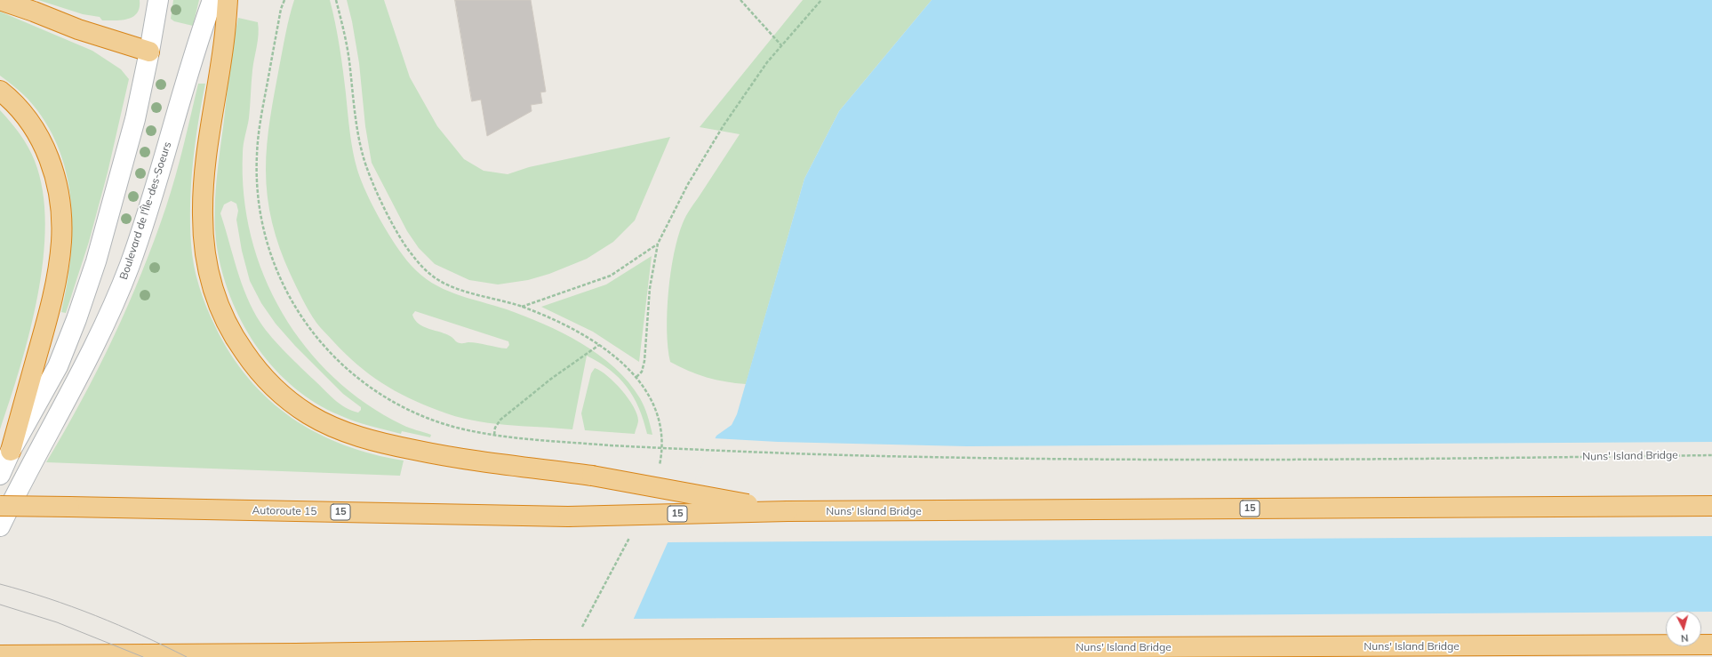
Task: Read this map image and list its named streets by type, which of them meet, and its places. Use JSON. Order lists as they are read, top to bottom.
{
  "streets": {
    "highway": ["Nuns' Island Bridge", "15", "Autoroute 15"],
    "street": ["Boulevard de l'Île-des-Soeurs"]
  },
  "crossings": [
    ["Nuns' Island Bridge", "Autoroute 15"]
  ],
  "north": "bottom"
}
